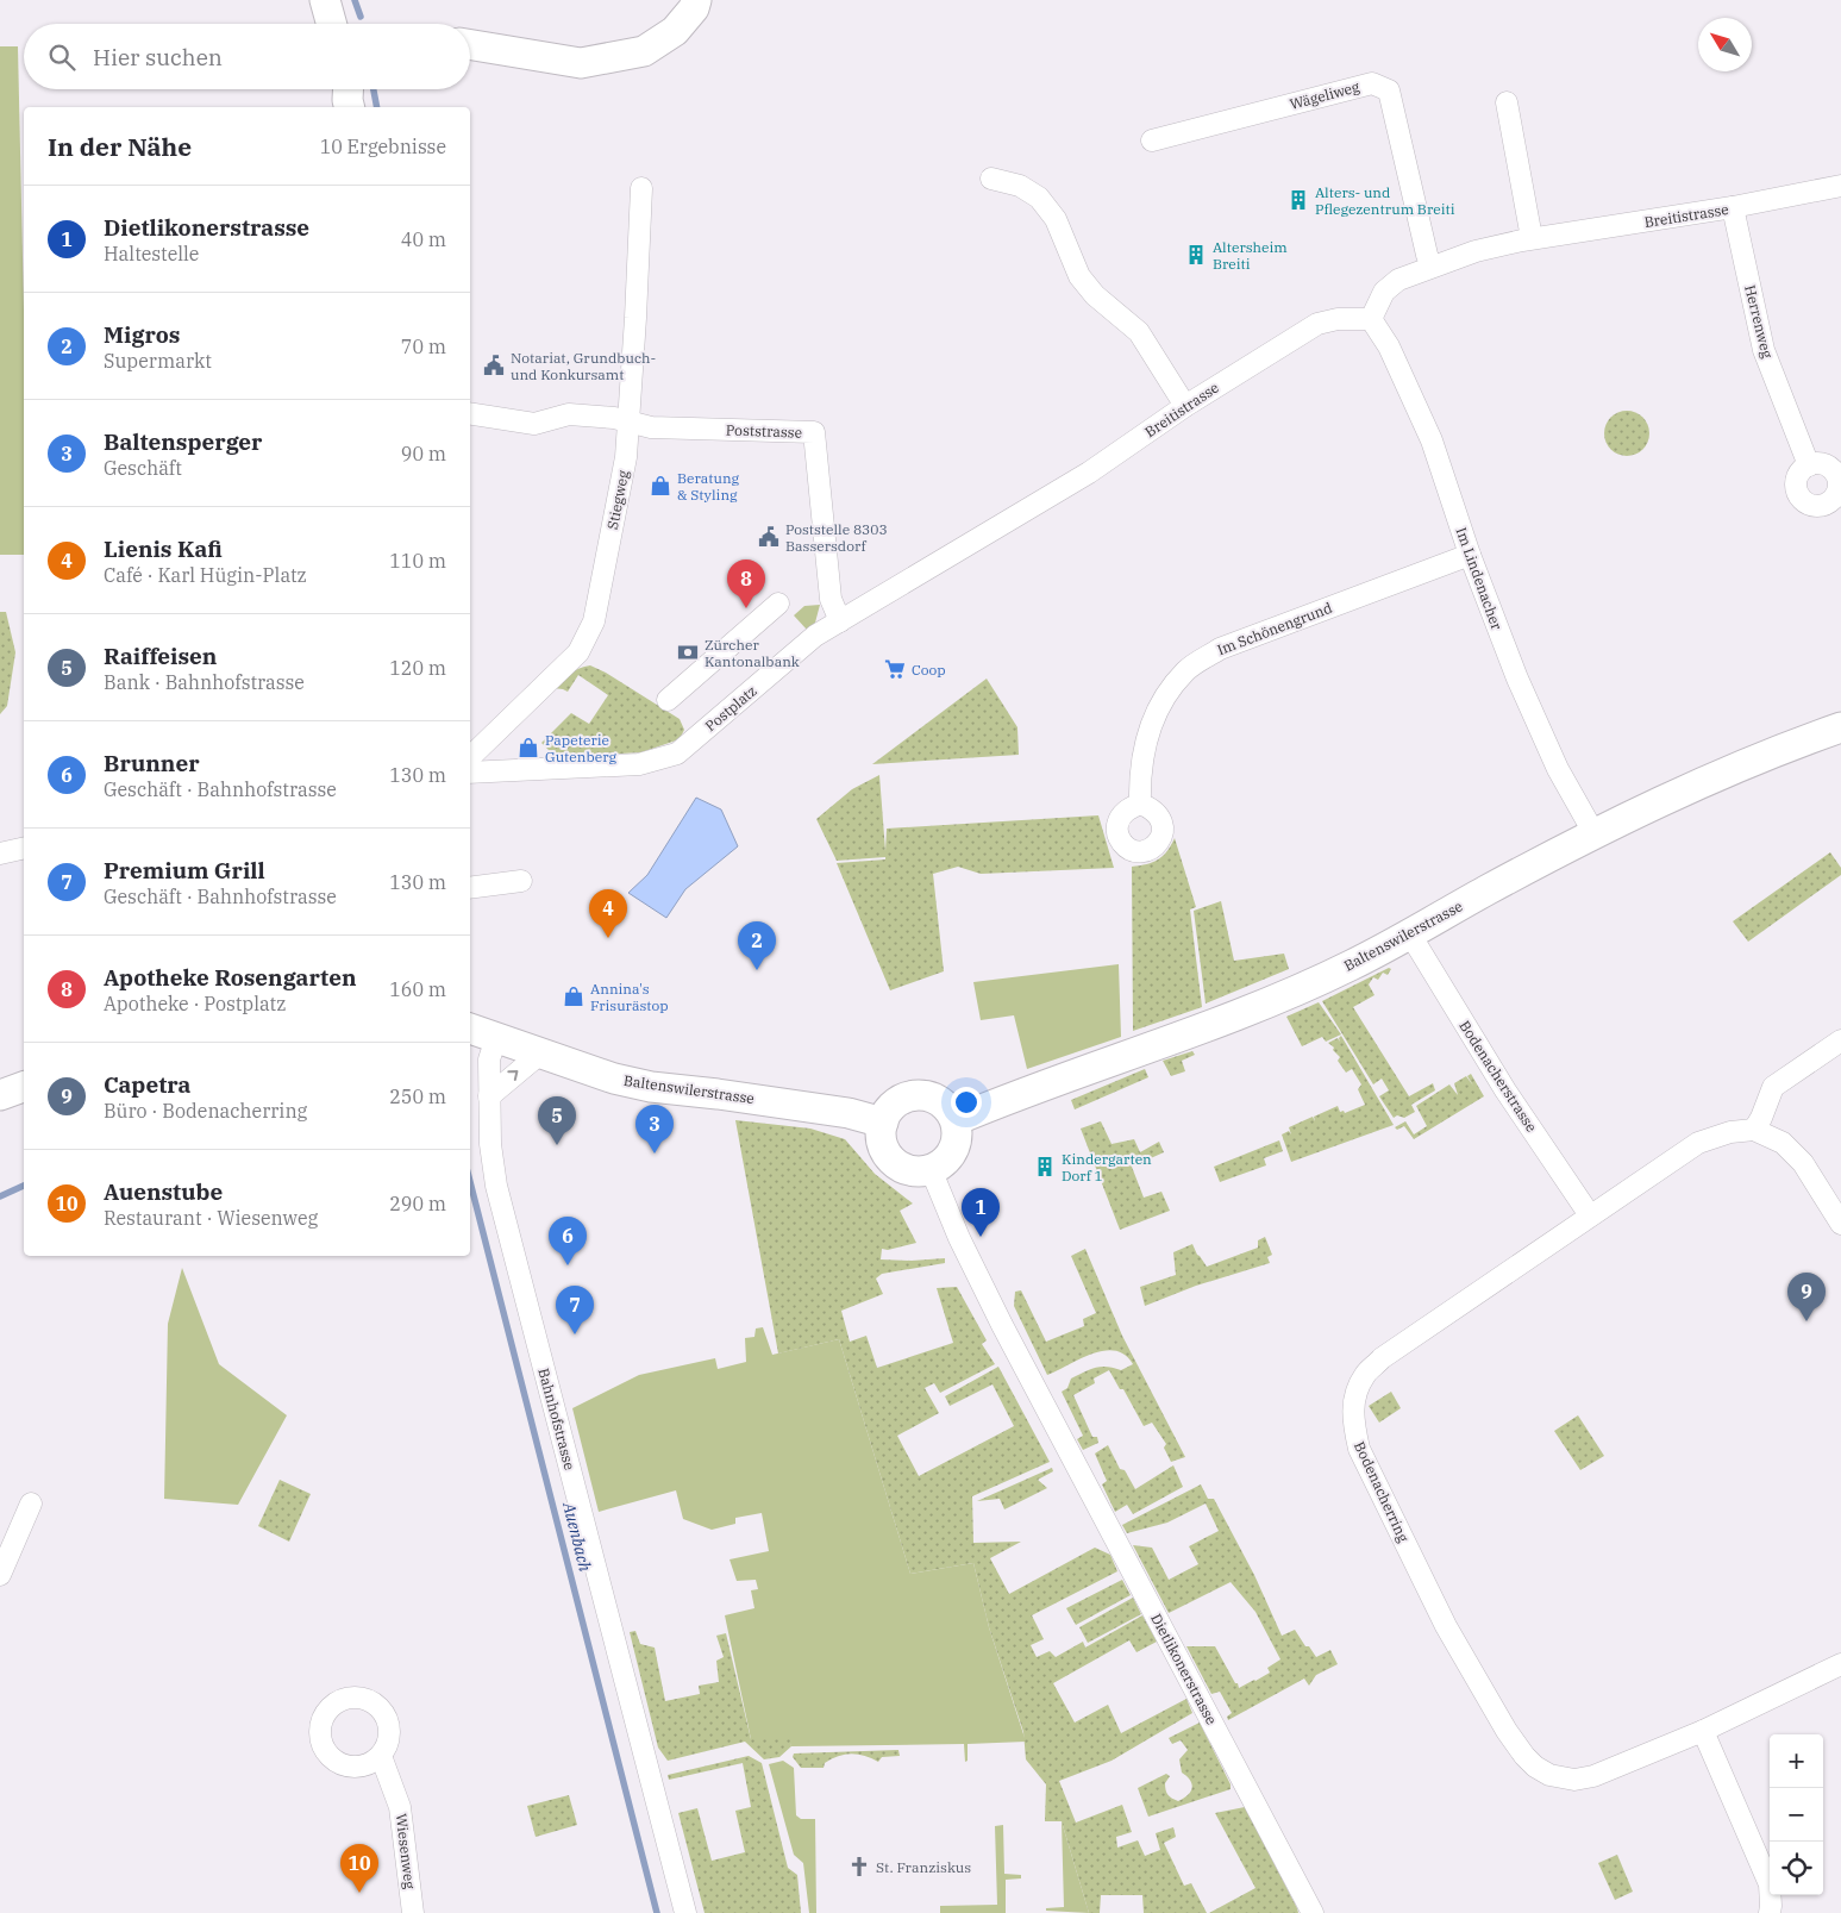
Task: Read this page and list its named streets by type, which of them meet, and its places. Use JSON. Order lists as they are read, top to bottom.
{
  "streets": {
    "main road": ["Baltenswilerstrasse"],
    "street": [
      "Wägeliweg",
      "Breitistrasse",
      "Herrenweg",
      "Poststrasse",
      "Stiegweg",
      "Im Lindenacher",
      "Im Schönengrund",
      "Postplatz",
      "Bodenacherstrasse",
      "Bahnhofstrasse",
      "Bodenacherring",
      "Dietlikonerstrasse",
      "Wiesenweg"
    ]
  },
  "crossings": [
    ["Wägeliweg", "Breitistrasse"],
    ["Breitistrasse", "Herrenweg"],
    ["Breitistrasse", "Poststrasse"],
    ["Breitistrasse", "Im Lindenacher"],
    ["Breitistrasse", "Postplatz"],
    ["Poststrasse", "Stiegweg"],
    ["Poststrasse", "Postplatz"],
    ["Im Lindenacher", "Im Schönengrund"],
    ["Im Lindenacher", "Baltenswilerstrasse"],
    ["Baltenswilerstrasse", "Bodenacherstrasse"],
    ["Baltenswilerstrasse", "Bahnhofstrasse"],
    ["Baltenswilerstrasse", "Dietlikonerstrasse"],
    ["Bodenacherstrasse", "Bodenacherring"]
  ],
  "water": ["Auenbach"],
  "places": {
    "building": ["Alters- und Pflegezentrum Breiti", "Altersheim Breiti", "Kindergarten Dorf 1"],
    "public building": ["Notariat, Grundbuch- und Konkursamt", "Poststelle 8303 Bassersdorf"],
    "shop": ["Beratung & Styling", "Papeterie Gutenberg", "Annina's Frisurästop"],
    "bank": ["Zürcher Kantonalbank"],
    "supermarket": ["Coop"],
    "church": ["St. Franziskus"]
  },
  "north": "top left",
  "page": {
    "search": "Hier suchen",
    "heading": ["In der Nähe", "10 Ergebnisse"],
    "list": [
      {
        "mark": "1",
        "name": "Dietlikonerstrasse",
        "note": "Haltestelle",
        "value": "40 m"
      },
      {
        "mark": "2",
        "name": "Migros",
        "note": "Supermarkt",
        "value": "70 m"
      },
      {
        "mark": "3",
        "name": "Baltensperger",
        "note": "Geschäft",
        "value": "90 m"
      },
      {
        "mark": "4",
        "name": "Lienis Kafi",
        "note": "Café · Karl Hügin-Platz",
        "value": "110 m"
      },
      {
        "mark": "5",
        "name": "Raiffeisen",
        "note": "Bank · Bahnhofstrasse",
        "value": "120 m"
      },
      {
        "mark": "6",
        "name": "Brunner",
        "note": "Geschäft · Bahnhofstrasse",
        "value": "130 m"
      },
      {
        "mark": "7",
        "name": "Premium Grill",
        "note": "Geschäft · Bahnhofstrasse",
        "value": "130 m"
      },
      {
        "mark": "8",
        "name": "Apotheke Rosengarten",
        "note": "Apotheke · Postplatz",
        "value": "160 m"
      },
      {
        "mark": "9",
        "name": "Capetra",
        "note": "Büro · Bodenacherring",
        "value": "250 m"
      },
      {
        "mark": "10",
        "name": "Auenstube",
        "note": "Restaurant · Wiesenweg",
        "value": "290 m"
      }
    ],
    "pins": [
      "8",
      "4",
      "2",
      "5",
      "3",
      "1",
      "6",
      "9",
      "7",
      "10"
    ],
    "map_buttons": ["+", "−"]
  }
}
